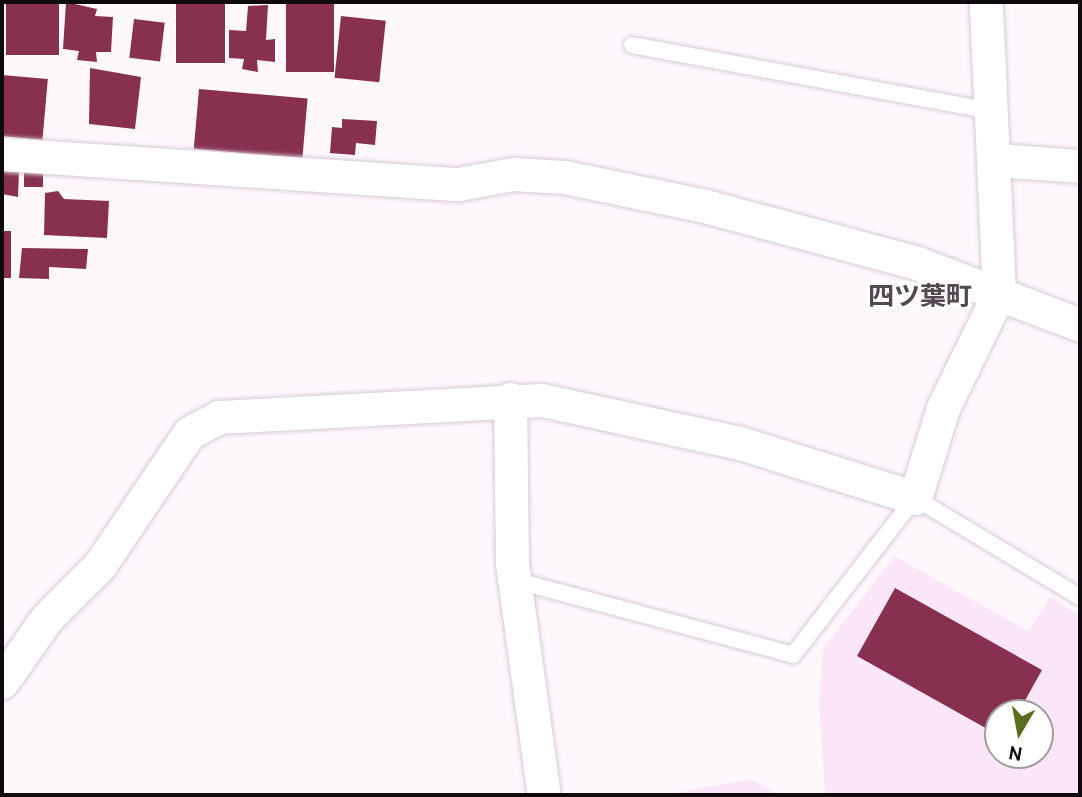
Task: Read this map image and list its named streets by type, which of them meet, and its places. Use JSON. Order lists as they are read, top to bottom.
{
  "districts": ["四ツ葉町"],
  "north": "bottom"
}
